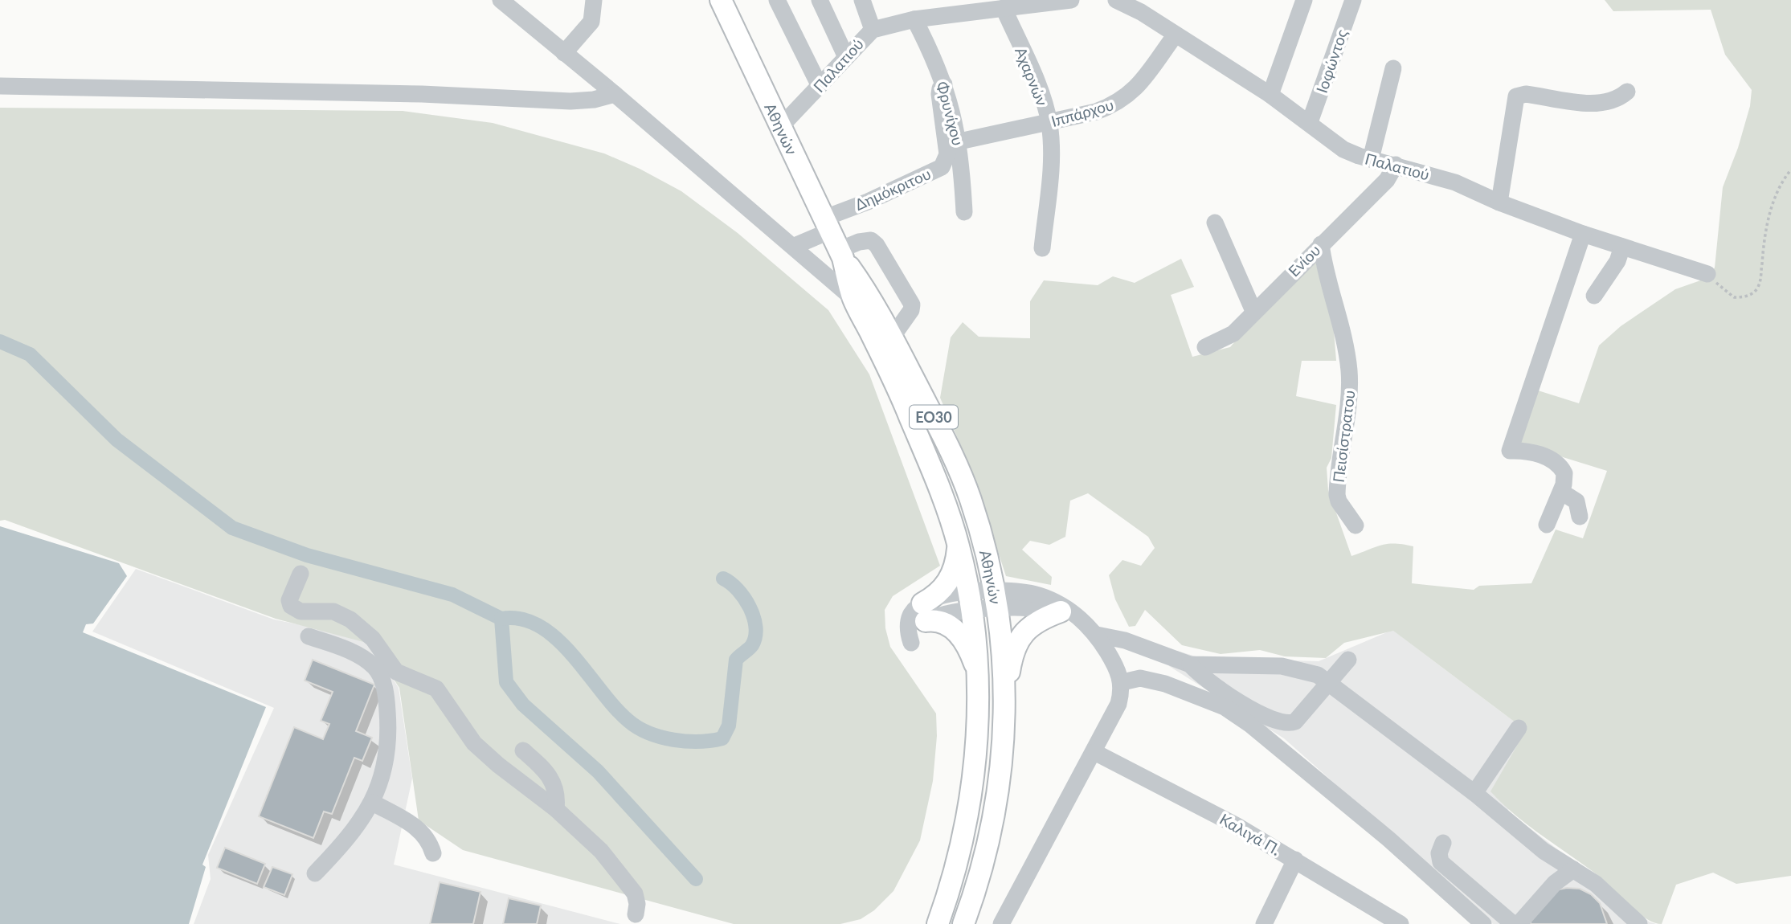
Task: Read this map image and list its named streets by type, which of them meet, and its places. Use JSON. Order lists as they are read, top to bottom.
{
  "streets": {
    "main road": ["Αθηνών", "ΕΟ30"],
    "street": [
      "Ιοφώντος",
      "Παλατιού",
      "Αχαρνών",
      "Ιππάρχου",
      "Φρυνίχου",
      "Δημόκριτου",
      "Ενίου",
      "Πεισίστρατου",
      "Καλιγά Π."
    ]
  },
  "crossings": [
    ["Ιοφώντος", "Παλατιού"],
    ["Παλατιού", "Αχαρνών"],
    ["Παλατιού", "Ιππάρχου"],
    ["Παλατιού", "Φρυνίχου"],
    ["Παλατιού", "Αθηνών"],
    ["Παλατιού", "Ενίου"],
    ["Αχαρνών", "Ιππάρχου"],
    ["Ιππάρχου", "Φρυνίχου"],
    ["Φρυνίχου", "Δημόκριτου"],
    ["Αθηνών", "Δημόκριτου"],
    ["Ενίου", "Πεισίστρατου"]
  ]
}
